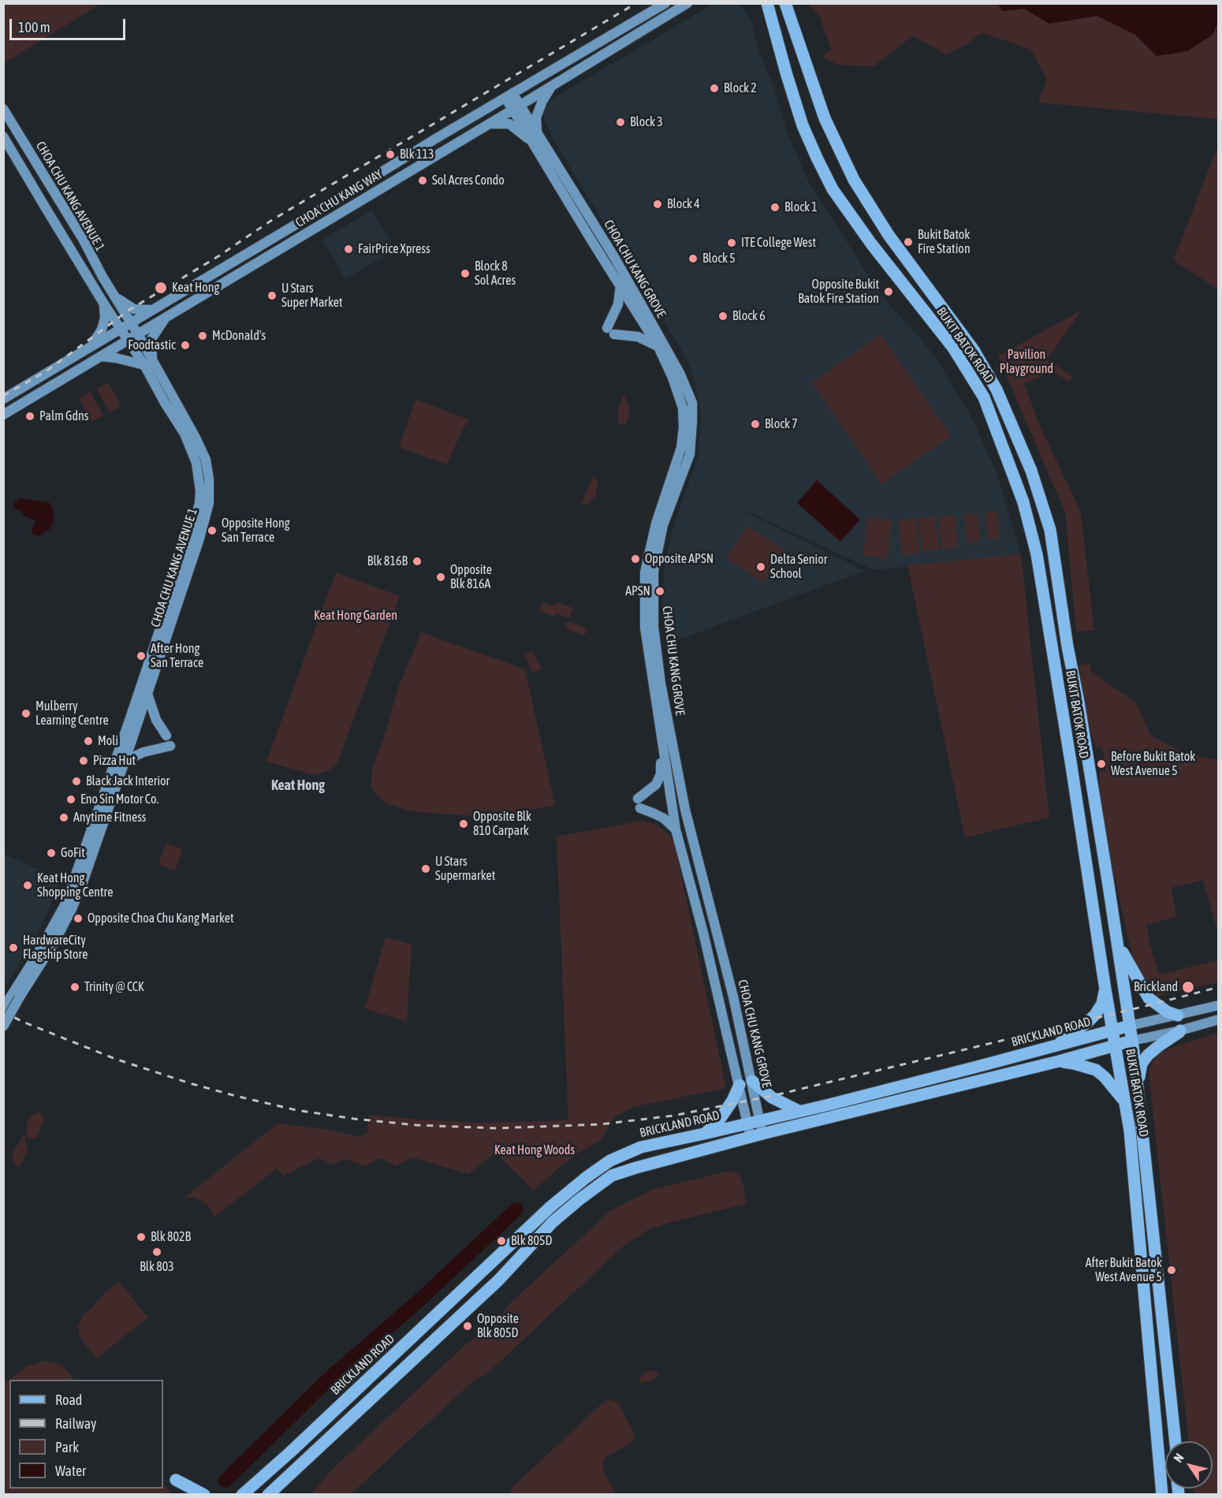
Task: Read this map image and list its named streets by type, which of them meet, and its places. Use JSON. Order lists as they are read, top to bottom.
{
  "streets": {
    "main road": ["BUKIT BATOK ROAD", "BRICKLAND ROAD"],
    "street": ["CHOA CHU KANG AVENUE 1", "CHOA CHU KANG WAY", "CHOA CHU KANG GROVE"]
  },
  "crossings": [
    ["CHOA CHU KANG AVENUE 1", "CHOA CHU KANG WAY"],
    ["CHOA CHU KANG WAY", "CHOA CHU KANG GROVE"],
    ["CHOA CHU KANG GROVE", "BRICKLAND ROAD"],
    ["BUKIT BATOK ROAD", "BRICKLAND ROAD"]
  ],
  "districts": ["Keat Hong"],
  "parks": ["Pavilion Playground", "Keat Hong Garden", "Keat Hong Woods"],
  "places": [
    "Block 2",
    "Block 3",
    "Blk 113",
    "Sol Acres Condo",
    "Block 4",
    "Block 1",
    "Bukit Batok Fire Station",
    "ITE College West",
    "FairPrice Xpress",
    "Block 5",
    "Block 8 Sol Acres",
    "Keat Hong",
    "Opposite Bukit Batok Fire Station",
    "U Stars Super Market",
    "Block 6",
    "McDonald's",
    "Foodtastic",
    "Palm Gdns",
    "Block 7",
    "Opposite Hong San Terrace",
    "Opposite APSN",
    "Blk 816B",
    "Delta Senior School",
    "Opposite Blk 816A",
    "APSN",
    "After Hong San Terrace",
    "Mulberry Learning Centre",
    "Moli",
    "Pizza Hut",
    "Before Bukit Batok West Avenue 5",
    "Black Jack Interior",
    "Eno Sin Motor Co.",
    "Anytime Fitness",
    "Opposite Blk 810 Carpark",
    "GoFit",
    "U Stars Supermarket",
    "Keat Hong Shopping Centre",
    "Opposite Choa Chu Kang Market",
    "HardwareCity Flagship Store",
    "Trinity @ CCK",
    "Brickland",
    "Blk 802B",
    "Blk 805D",
    "Blk 803",
    "After Bukit Batok West Avenue 5",
    "Opposite Blk 805D"
  ],
  "legend": [
    "Road",
    "Railway",
    "Park",
    "Water"
  ],
  "scale_bar": "100 m",
  "north": "top left"
}
